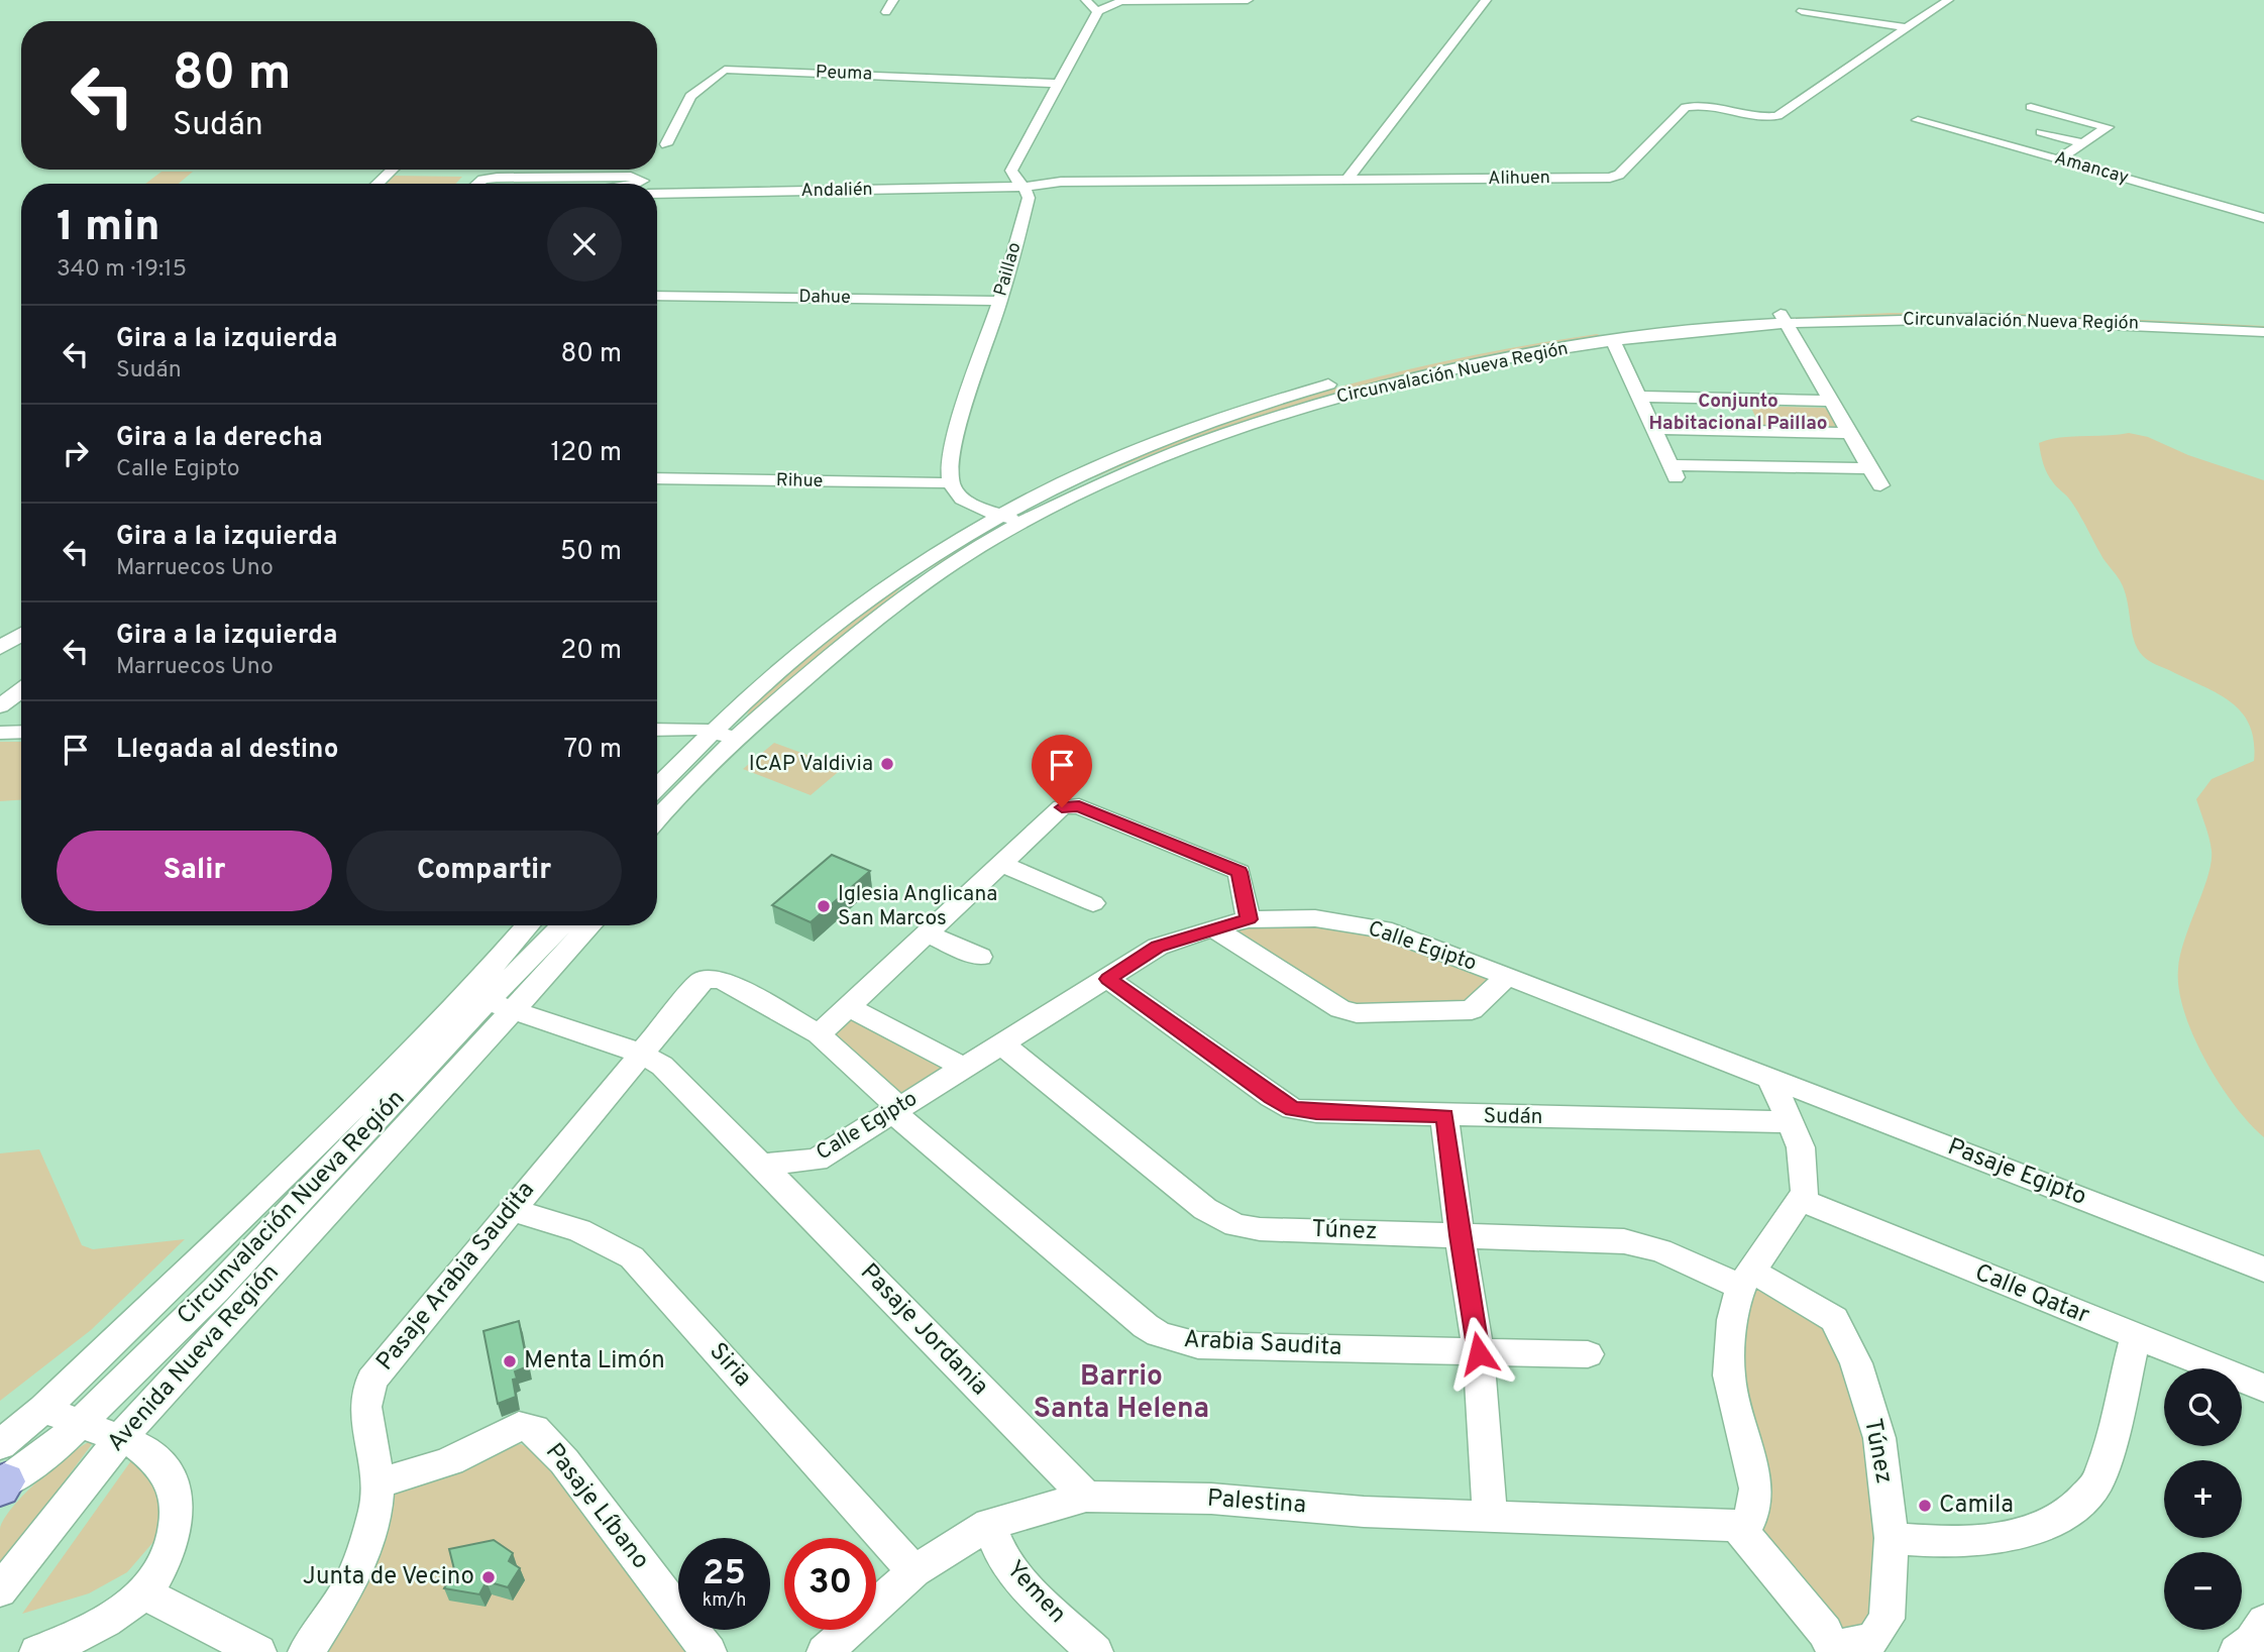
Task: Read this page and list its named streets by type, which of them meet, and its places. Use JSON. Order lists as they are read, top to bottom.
{
  "streets": {
    "street": [
      "Peuma",
      "Amancay",
      "Alihuen",
      "Andalién",
      "Paillao",
      "Dahue",
      "Circunvalación Nueva Región",
      "Rihue",
      "Calle Egipto",
      "Sudán",
      "Pasaje Egipto",
      "Túnez",
      "Pasaje Arabia Saudita",
      "Calle Qatar",
      "Pasaje Jordania",
      "Arabia Saudita",
      "Avenida Nueva Región",
      "Siria",
      "Palestina",
      "Pasaje Líbano",
      "Yemen"
    ]
  },
  "crossings": [
    ["Peuma", "Paillao"],
    ["Alihuen", "Andalién"],
    ["Alihuen", "Paillao"],
    ["Andalién", "Paillao"],
    ["Paillao", "Dahue"],
    ["Paillao", "Rihue"],
    ["Circunvalación Nueva Región", "Pasaje Jordania"],
    ["Circunvalación Nueva Región", "Avenida Nueva Región"],
    ["Calle Egipto", "Sudán"],
    ["Calle Egipto", "Pasaje Egipto"],
    ["Calle Egipto", "Túnez"],
    ["Calle Egipto", "Pasaje Jordania"],
    ["Calle Egipto", "Arabia Saudita"],
    ["Túnez", "Palestina"],
    ["Pasaje Arabia Saudita", "Pasaje Jordania"],
    ["Pasaje Arabia Saudita", "Arabia Saudita"],
    ["Pasaje Arabia Saudita", "Siria"],
    ["Pasaje Arabia Saudita", "Pasaje Líbano"],
    ["Pasaje Jordania", "Avenida Nueva Región"],
    ["Pasaje Jordania", "Palestina"],
    ["Siria", "Palestina"],
    ["Palestina", "Yemen"]
  ],
  "districts": ["Conjunto Habitacional Paillao", "Barrio Santa Helena"],
  "places": [
    "ICAP Valdivia",
    "Iglesia Anglicana San Marcos",
    "Menta Limón",
    "Camila",
    "Junta de Vecino"
  ],
  "page": {
    "turn": ["80 m", "Sudán"],
    "heading": ["1 min", "340 m · 19:15"],
    "list": [
      {
        "name": "Gira a la izquierda",
        "note": "Sudán",
        "value": "80 m"
      },
      {
        "name": "Gira a la derecha",
        "note": "Calle Egipto",
        "value": "120 m"
      },
      {
        "name": "Gira a la izquierda",
        "note": "Marruecos Uno",
        "value": "50 m"
      },
      {
        "name": "Gira a la izquierda",
        "note": "Marruecos Uno",
        "value": "20 m"
      },
      {
        "name": "Llegada al destino",
        "value": "70 m"
      }
    ],
    "buttons": ["Salir", "Compartir"],
    "map_buttons": ["+", "−"],
    "speed": "25 km/h",
    "limit": "30"
  }
}
